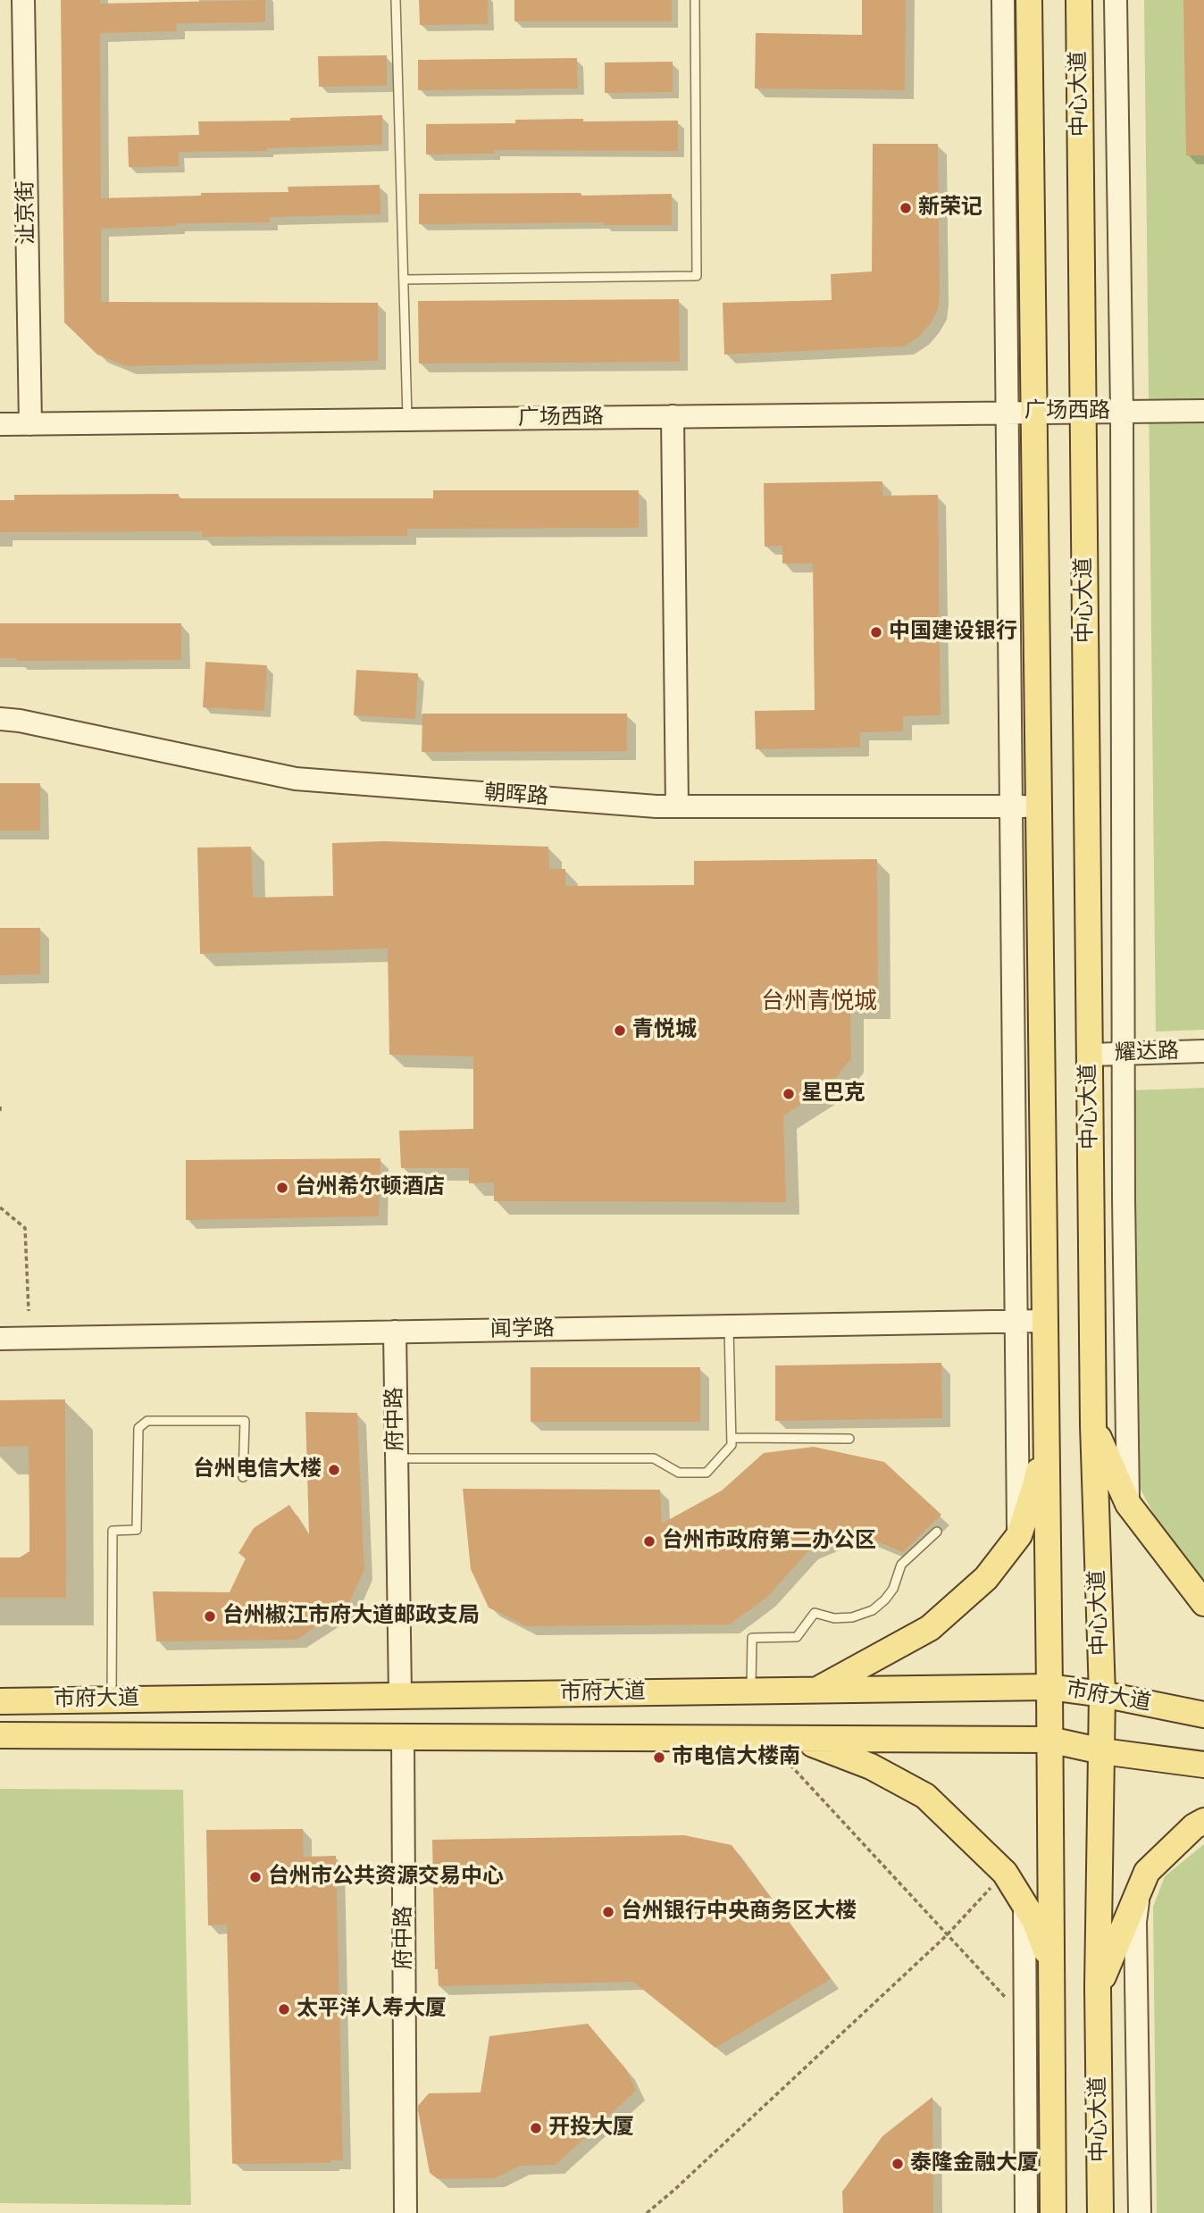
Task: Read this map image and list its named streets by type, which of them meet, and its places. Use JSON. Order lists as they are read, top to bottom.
{
  "streets": {
    "main road": [
      "中心大道",
      "沚京街",
      "广场西路",
      "朝晖路",
      "耀达路",
      "闻学路",
      "府中路",
      "市府大道"
    ]
  },
  "crossings": [
    ["中心大道", "广场西路"],
    ["中心大道", "耀达路"],
    ["中心大道", "市府大道"],
    ["沚京街", "广场西路"],
    ["闻学路", "府中路"],
    ["府中路", "市府大道"]
  ],
  "districts": ["台州青悦城"],
  "places": [
    "新荣记",
    "中国建设银行",
    "青悦城",
    "星巴克",
    "台州希尔顿酒店",
    "台州电信大楼",
    "台州市政府第二办公区",
    "台州椒江市府大道邮政支局",
    "市电信大楼南",
    "台州市公共资源交易中心",
    "台州银行中央商务区大楼",
    "太平洋人寿大厦",
    "开投大厦",
    "泰隆金融大厦"
  ]
}
